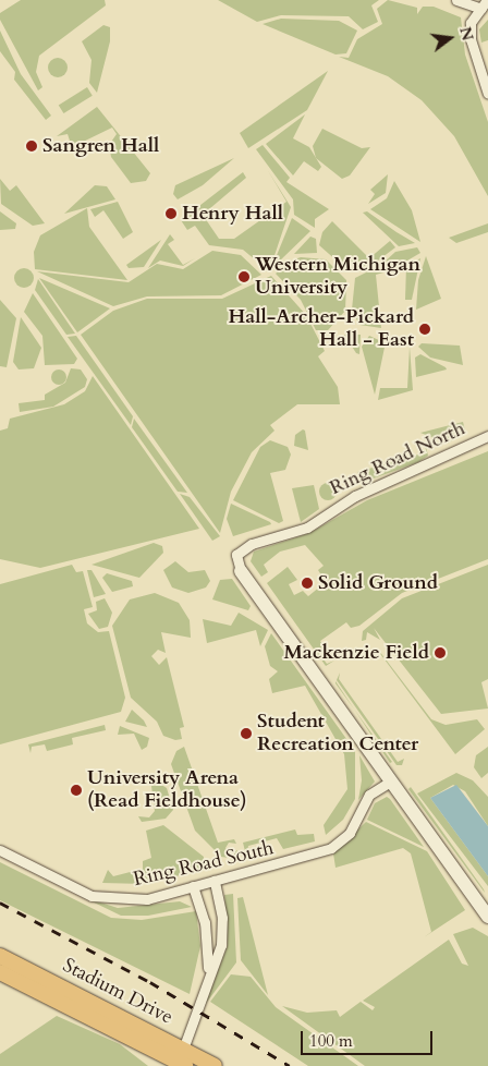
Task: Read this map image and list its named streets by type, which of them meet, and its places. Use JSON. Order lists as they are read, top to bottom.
{
  "streets": {
    "main road": ["Stadium Drive"],
    "street": ["Ring Road North", "Ring Road South"]
  },
  "places": [
    "Sangren Hall",
    "Henry Hall",
    "Western Michigan University",
    "Hall-Archer-Pickard Hall - East",
    "Solid Ground",
    "Mackenzie Field",
    "Student Recreation Center",
    "University Arena (Read Fieldhouse)"
  ],
  "scale_bar": "100 m",
  "north": "right"
}
